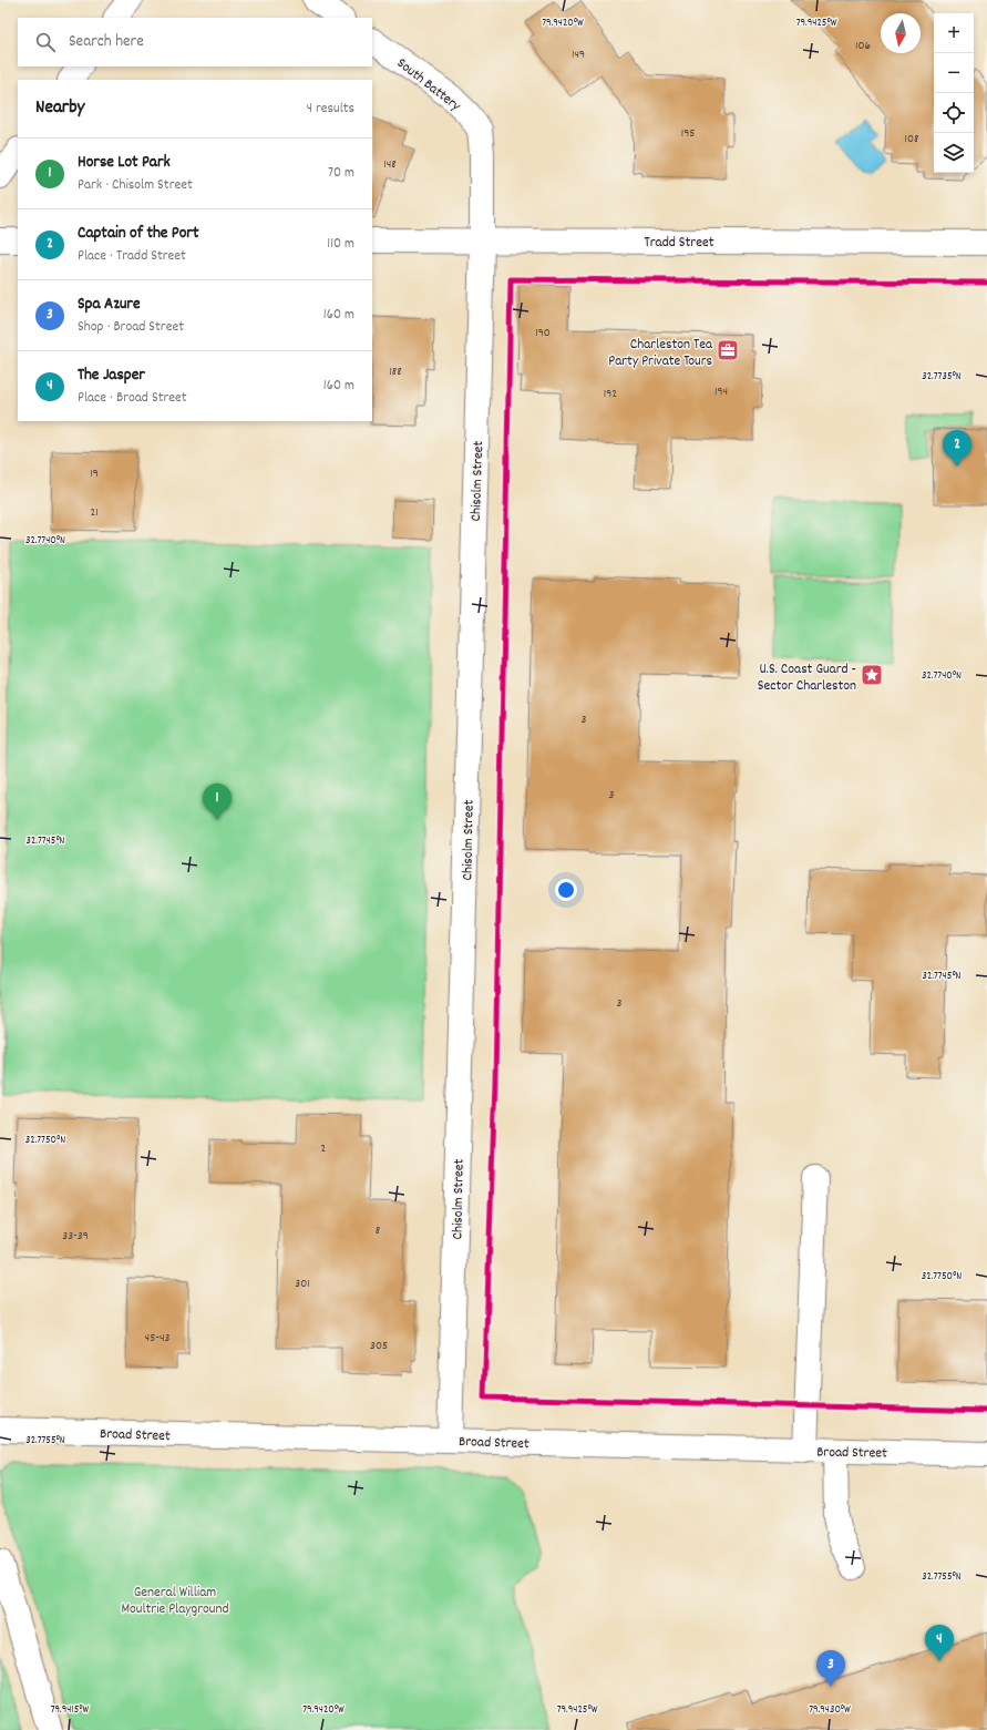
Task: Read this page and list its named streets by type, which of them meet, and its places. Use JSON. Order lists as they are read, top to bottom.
{
  "streets": {
    "street": [
      "South Battery",
      "Tradd Street",
      "Chisolm Street",
      "Broad Street"
    ]
  },
  "crossings": [
    ["South Battery", "Tradd Street"],
    ["South Battery", "Chisolm Street"],
    ["Tradd Street", "Chisolm Street"],
    ["Chisolm Street", "Broad Street"]
  ],
  "parks": ["General William Moultrie Playground"],
  "places": {
    "office": ["Charleston Tea Party Private Tours"],
    "place": ["U.S. Coast Guard - Sector Charleston"]
  },
  "house_numbers": [
    "106",
    "149",
    "195",
    "108",
    "148",
    "190",
    "188",
    "194",
    "192",
    "19",
    "21",
    "3",
    "3",
    "3",
    "2",
    "8",
    "33-39",
    "301",
    "45-43",
    "305"
  ],
  "north": "bottom",
  "page": {
    "map_buttons": ["+", "−"],
    "search": "Search here",
    "heading": ["Nearby", "4 results"],
    "list": [
      {
        "mark": "1",
        "name": "Horse Lot Park",
        "note": "Park · Chisolm Street",
        "value": "70 m"
      },
      {
        "mark": "2",
        "name": "Captain of the Port",
        "note": "Place · Tradd Street",
        "value": "110 m"
      },
      {
        "mark": "3",
        "name": "Spa Azure",
        "note": "Shop · Broad Street",
        "value": "160 m"
      },
      {
        "mark": "4",
        "name": "The Jasper",
        "note": "Place · Broad Street",
        "value": "160 m"
      }
    ],
    "pins": [
      "2",
      "1",
      "4",
      "3"
    ]
  },
  "coordinates": [
    "79.9420°W",
    "79.9425°W",
    "32.7735°N",
    "32.7740°N",
    "32.7745°N",
    "32.7750°N",
    "32.7755°N",
    "79.9415°W",
    "79.9430°W"
  ]
}
